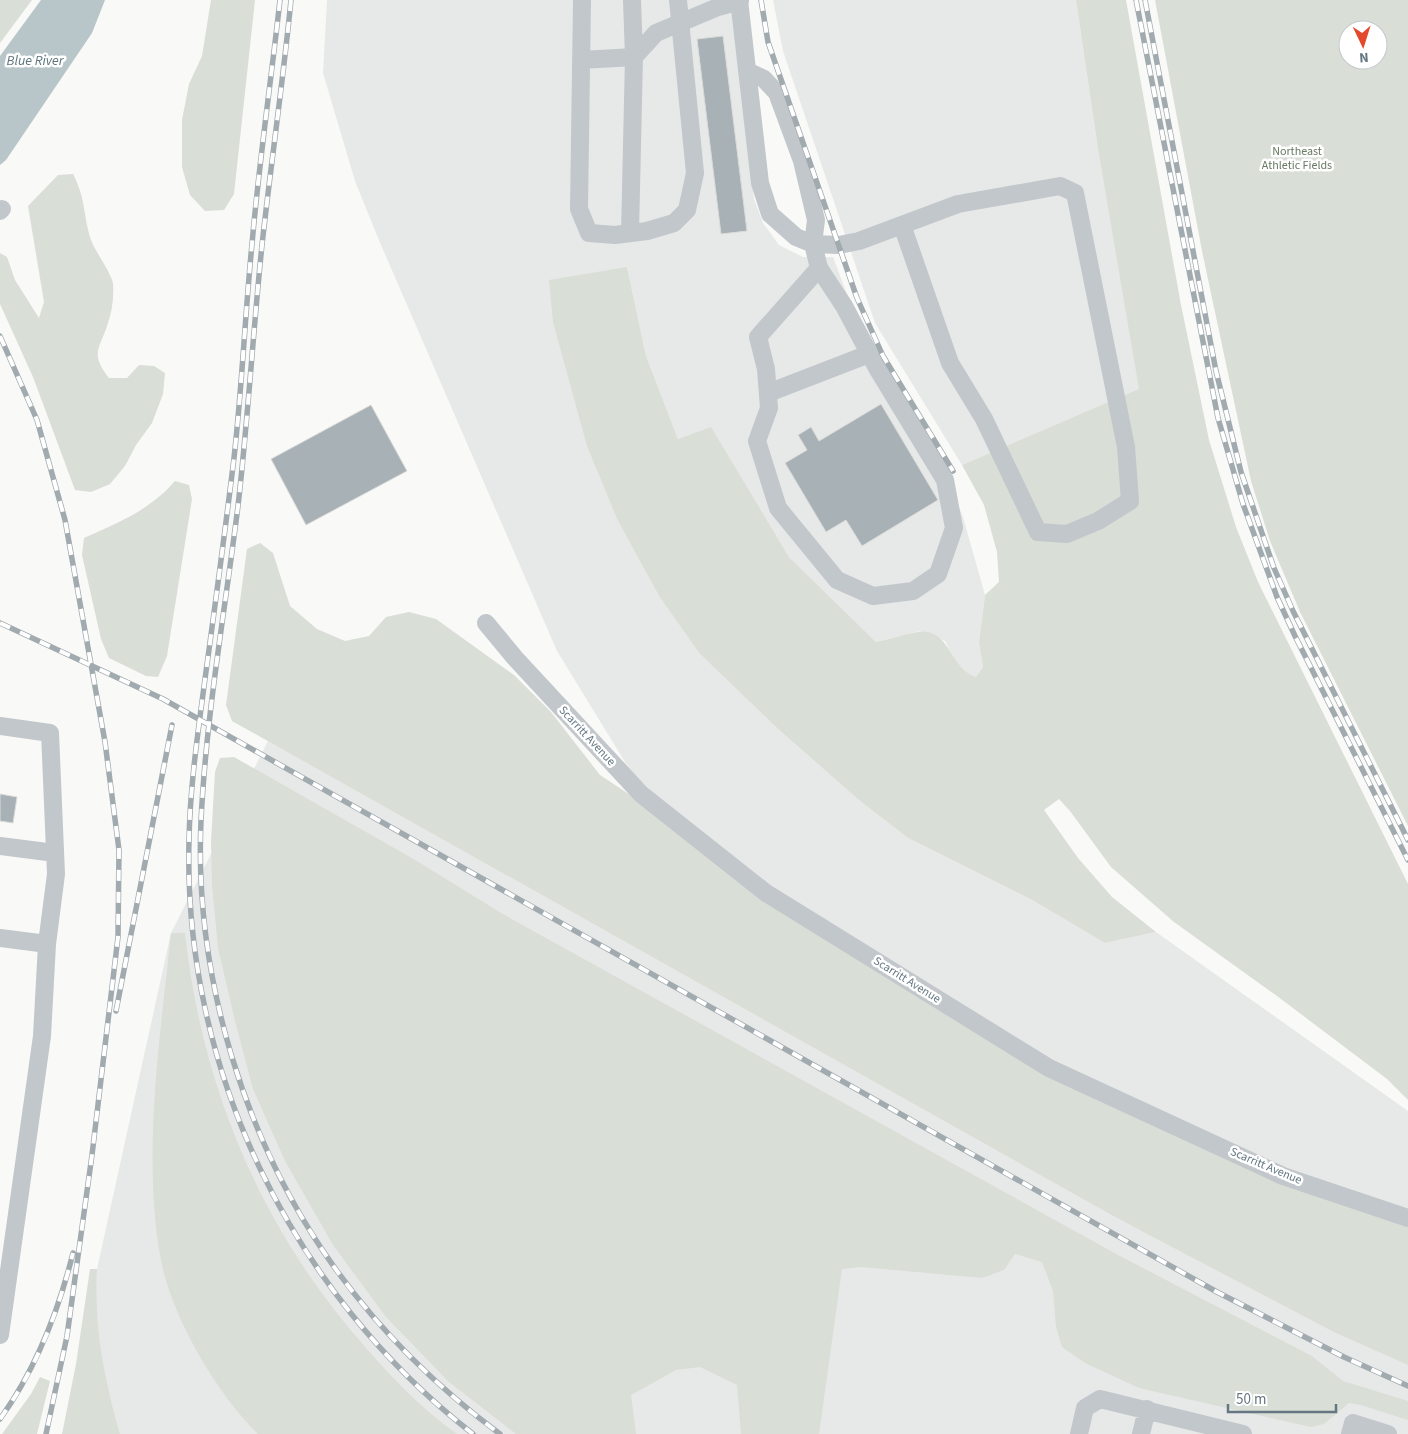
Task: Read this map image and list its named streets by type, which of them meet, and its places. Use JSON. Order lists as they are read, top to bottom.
{
  "streets": {
    "lane": ["Scarritt Avenue"]
  },
  "water": ["Blue River"],
  "parks": ["Northeast Athletic Fields"],
  "scale_bar": "50 m",
  "north": "bottom"
}
